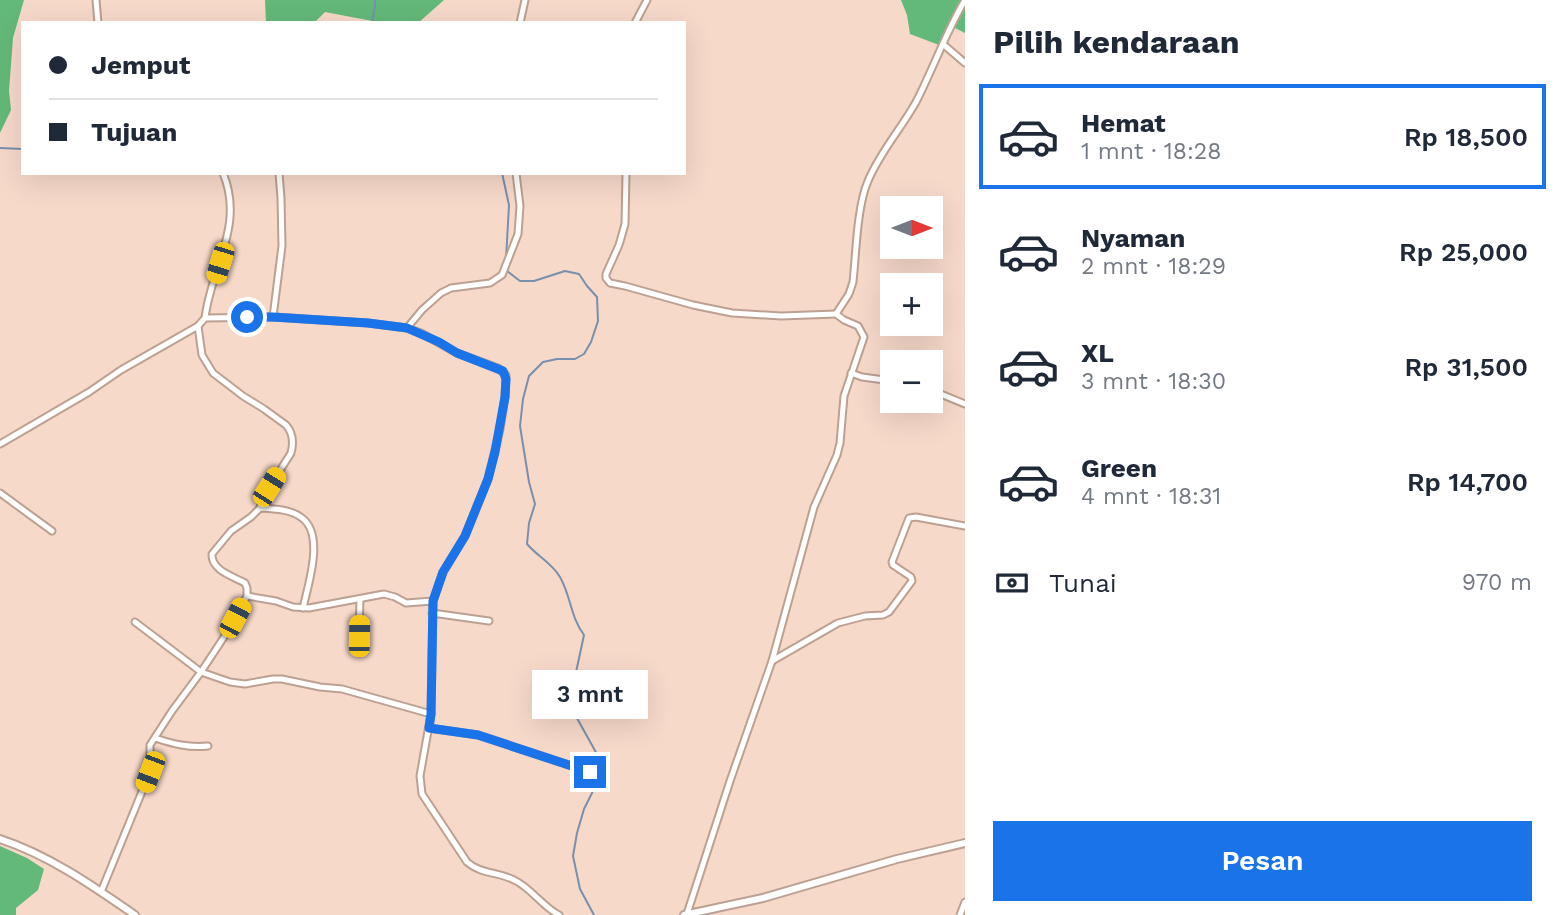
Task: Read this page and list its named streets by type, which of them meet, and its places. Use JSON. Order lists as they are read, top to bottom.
{
  "north": "right",
  "page": {
    "heading": "Pilih kendaraan",
    "banner": ["Jemput", "Tujuan"],
    "list": [
      {
        "name": "Hemat",
        "note": "1 mnt · 18:28",
        "value": "Rp 18,500"
      },
      {
        "name": "Nyaman",
        "note": "2 mnt · 18:29",
        "value": "Rp 25,000"
      },
      {
        "name": "XL",
        "note": "3 mnt · 18:30",
        "value": "Rp 31,500"
      },
      {
        "name": "Green",
        "note": "4 mnt · 18:31",
        "value": "Rp 14,700"
      }
    ],
    "map_buttons": ["+", "−"],
    "pay": ["Tunai", "970 m"],
    "bubble": "3 mnt",
    "buttons": "Pesan"
  }
}
